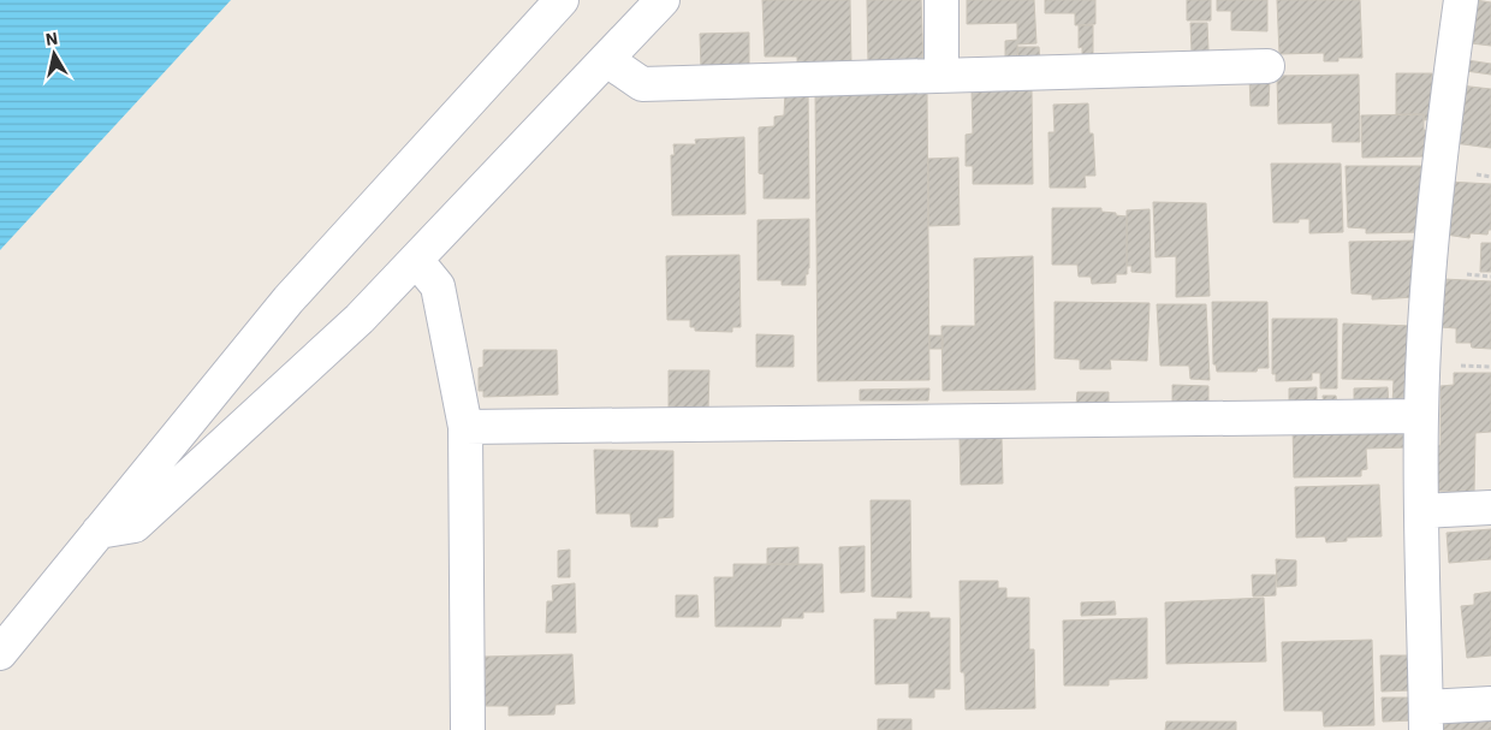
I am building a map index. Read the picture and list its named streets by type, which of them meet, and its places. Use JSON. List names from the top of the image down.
{
  "north": "top"
}
